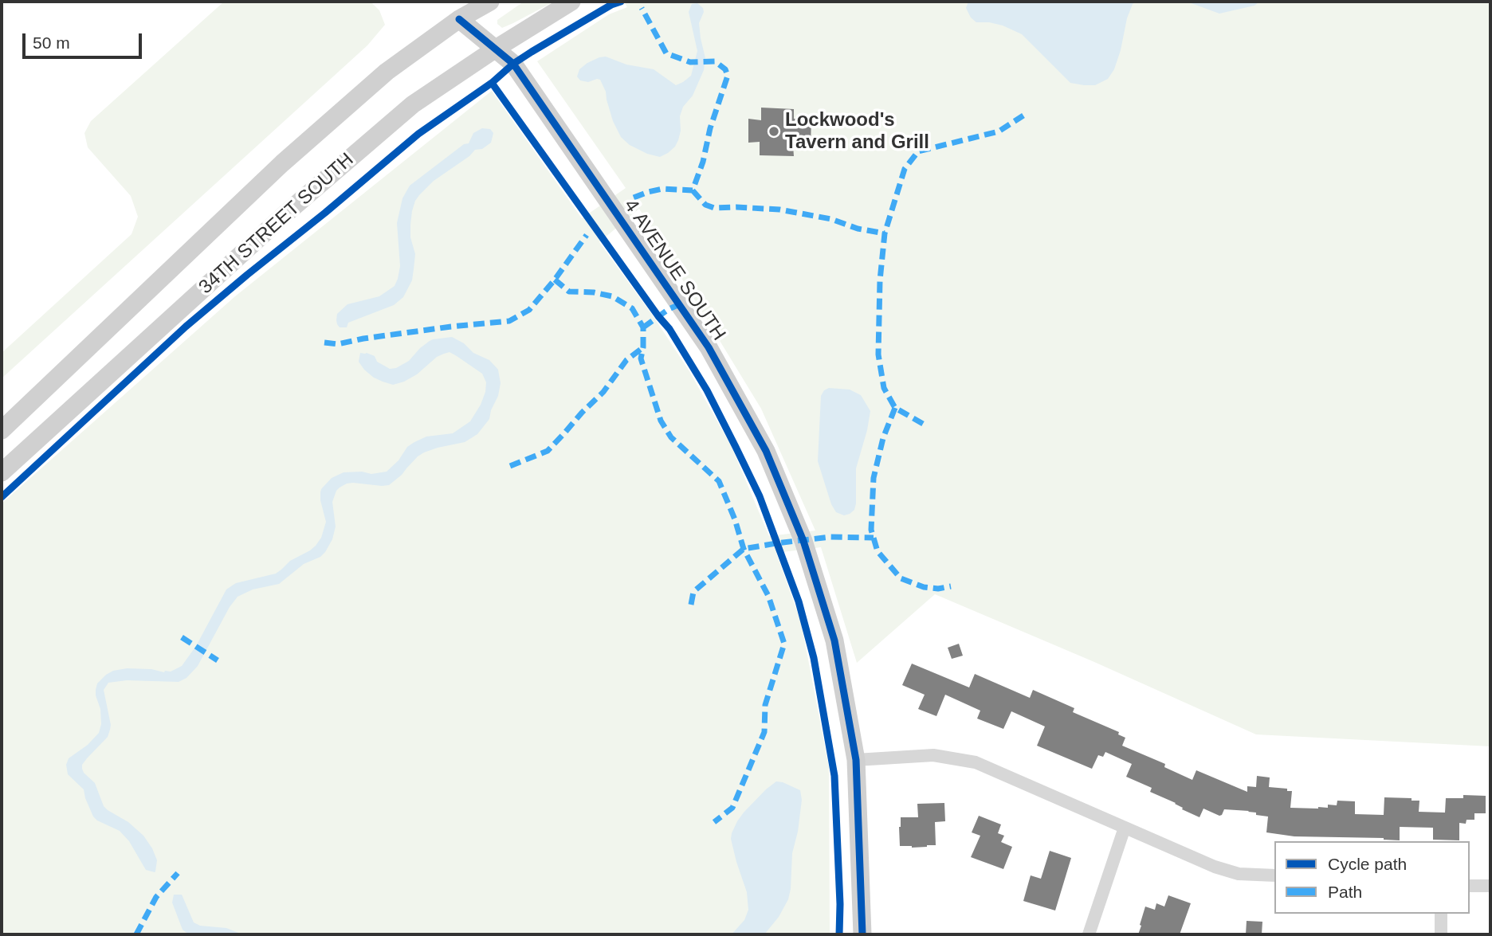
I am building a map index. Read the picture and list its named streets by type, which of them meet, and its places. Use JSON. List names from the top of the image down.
{
  "streets": {
    "main road": ["34TH STREET SOUTH", "4 AVENUE SOUTH"]
  },
  "crossings": [
    ["34TH STREET SOUTH", "4 AVENUE SOUTH"]
  ],
  "places": ["Lockwood's Tavern and Grill"],
  "legend": ["Cycle path", "Path"],
  "scale_bar": "50 m"
}
